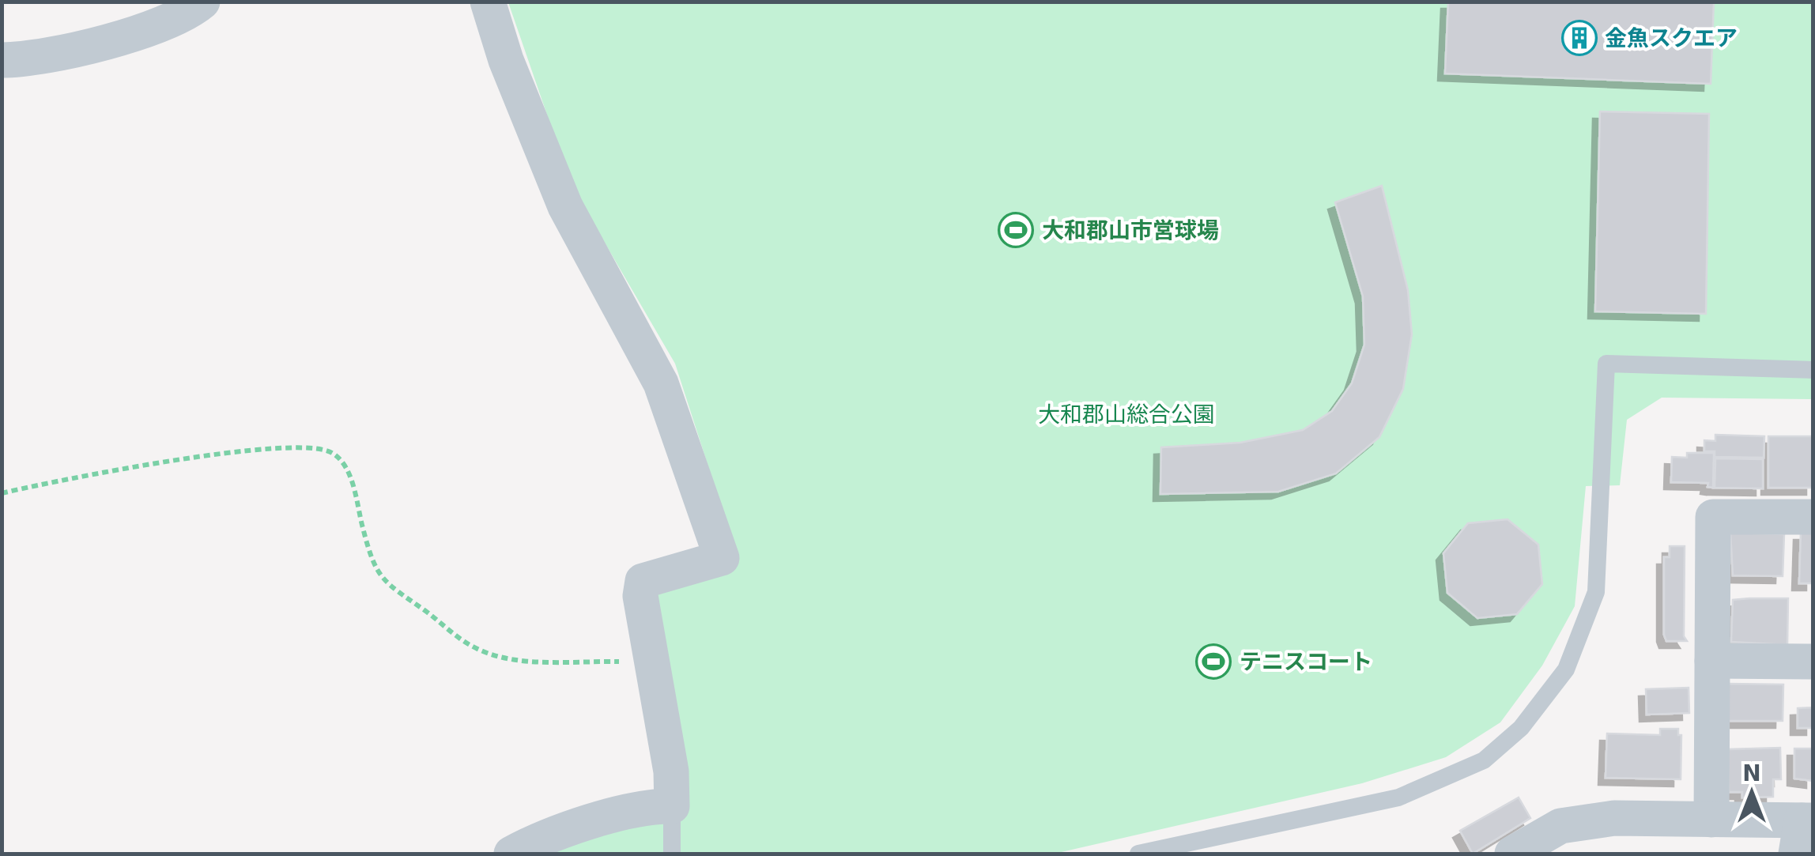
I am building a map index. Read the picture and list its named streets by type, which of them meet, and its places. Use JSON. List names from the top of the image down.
{
  "parks": ["大和郡山総合公園"],
  "places": {
    "building": ["金魚スクエア"],
    "sports": ["大和郡山市営球場", "テニスコート"]
  },
  "north": "top"
}
